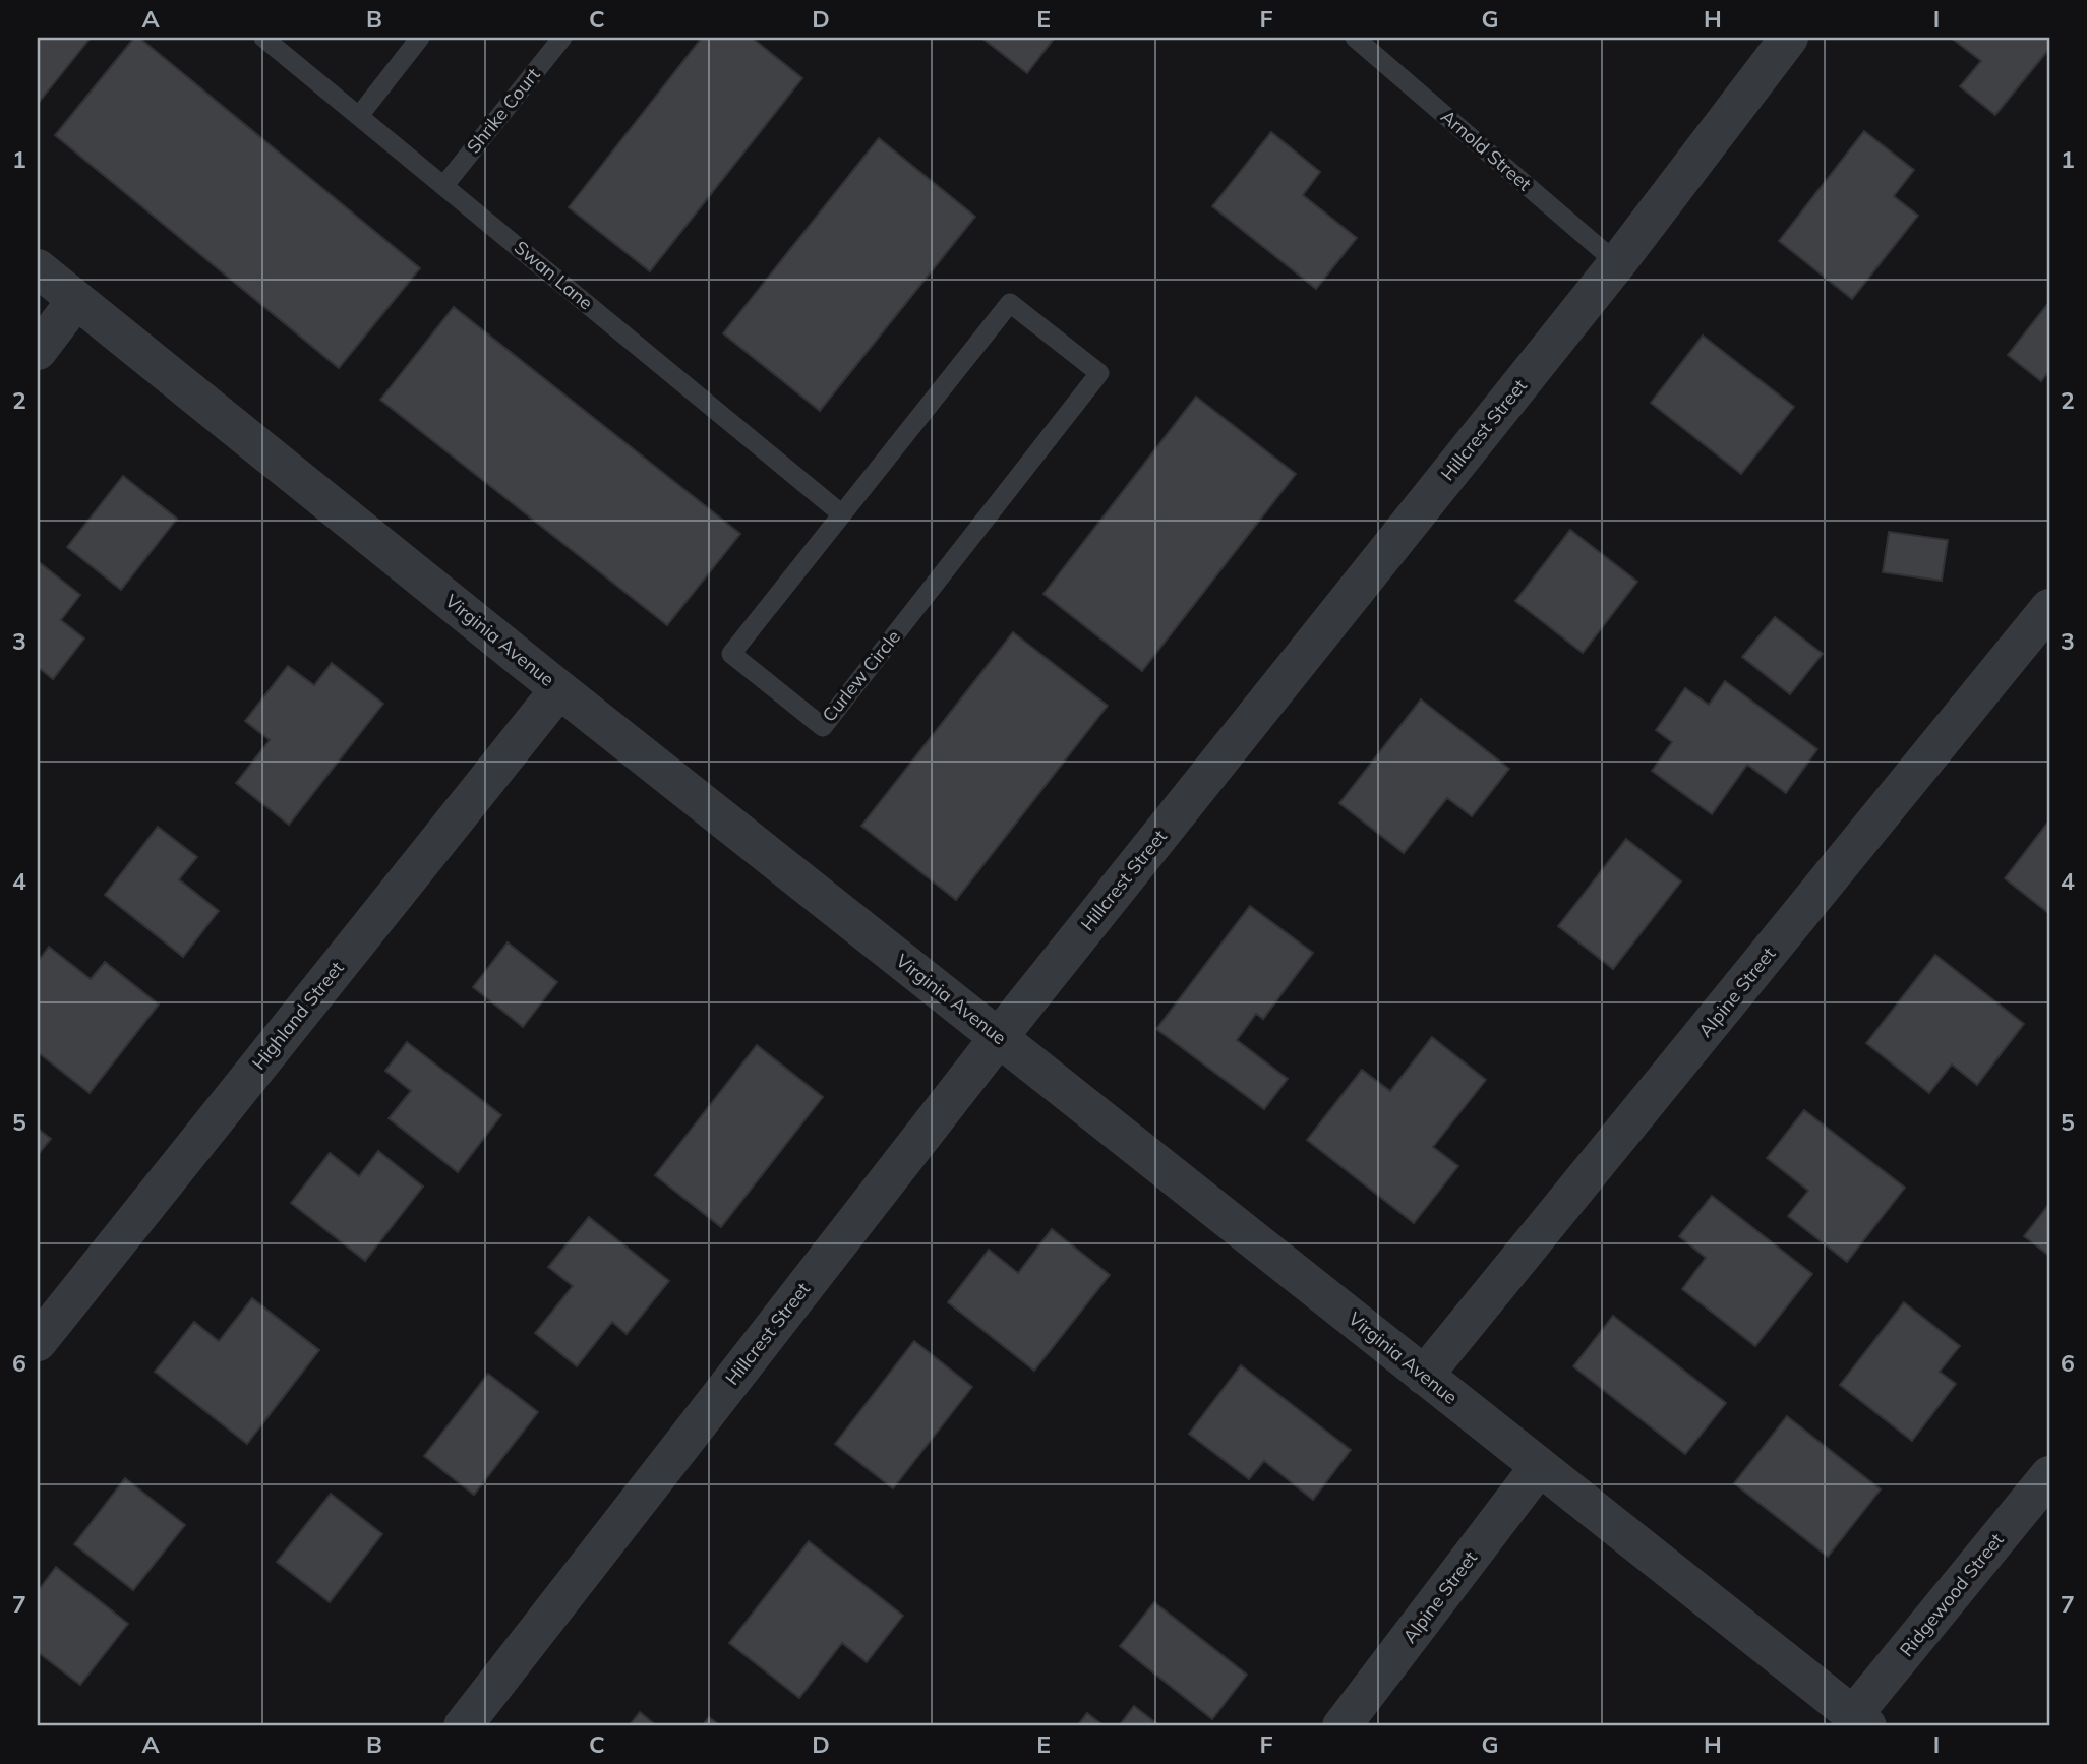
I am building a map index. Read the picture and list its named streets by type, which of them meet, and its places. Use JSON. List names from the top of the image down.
{
  "streets": {
    "street": [
      "Hillcrest Street",
      "Virginia Avenue",
      "Alpine Street",
      "Highland Street",
      "Ridgewood Street"
    ],
    "lane": [
      "Shrike Court",
      "Arnold Street",
      "Swan Lane",
      "Curlew Circle"
    ]
  },
  "crossings": [
    ["Shrike Court", "Swan Lane"],
    ["Arnold Street", "Hillcrest Street"],
    ["Swan Lane", "Curlew Circle"],
    ["Hillcrest Street", "Virginia Avenue"],
    ["Virginia Avenue", "Alpine Street"],
    ["Virginia Avenue", "Highland Street"],
    ["Virginia Avenue", "Ridgewood Street"]
  ],
  "grid": {
    "columns": [
      "A",
      "B",
      "C",
      "D",
      "E",
      "F",
      "G",
      "H",
      "I"
    ],
    "rows": [
      "1",
      "2",
      "3",
      "4",
      "5",
      "6",
      "7"
    ]
  }
}
